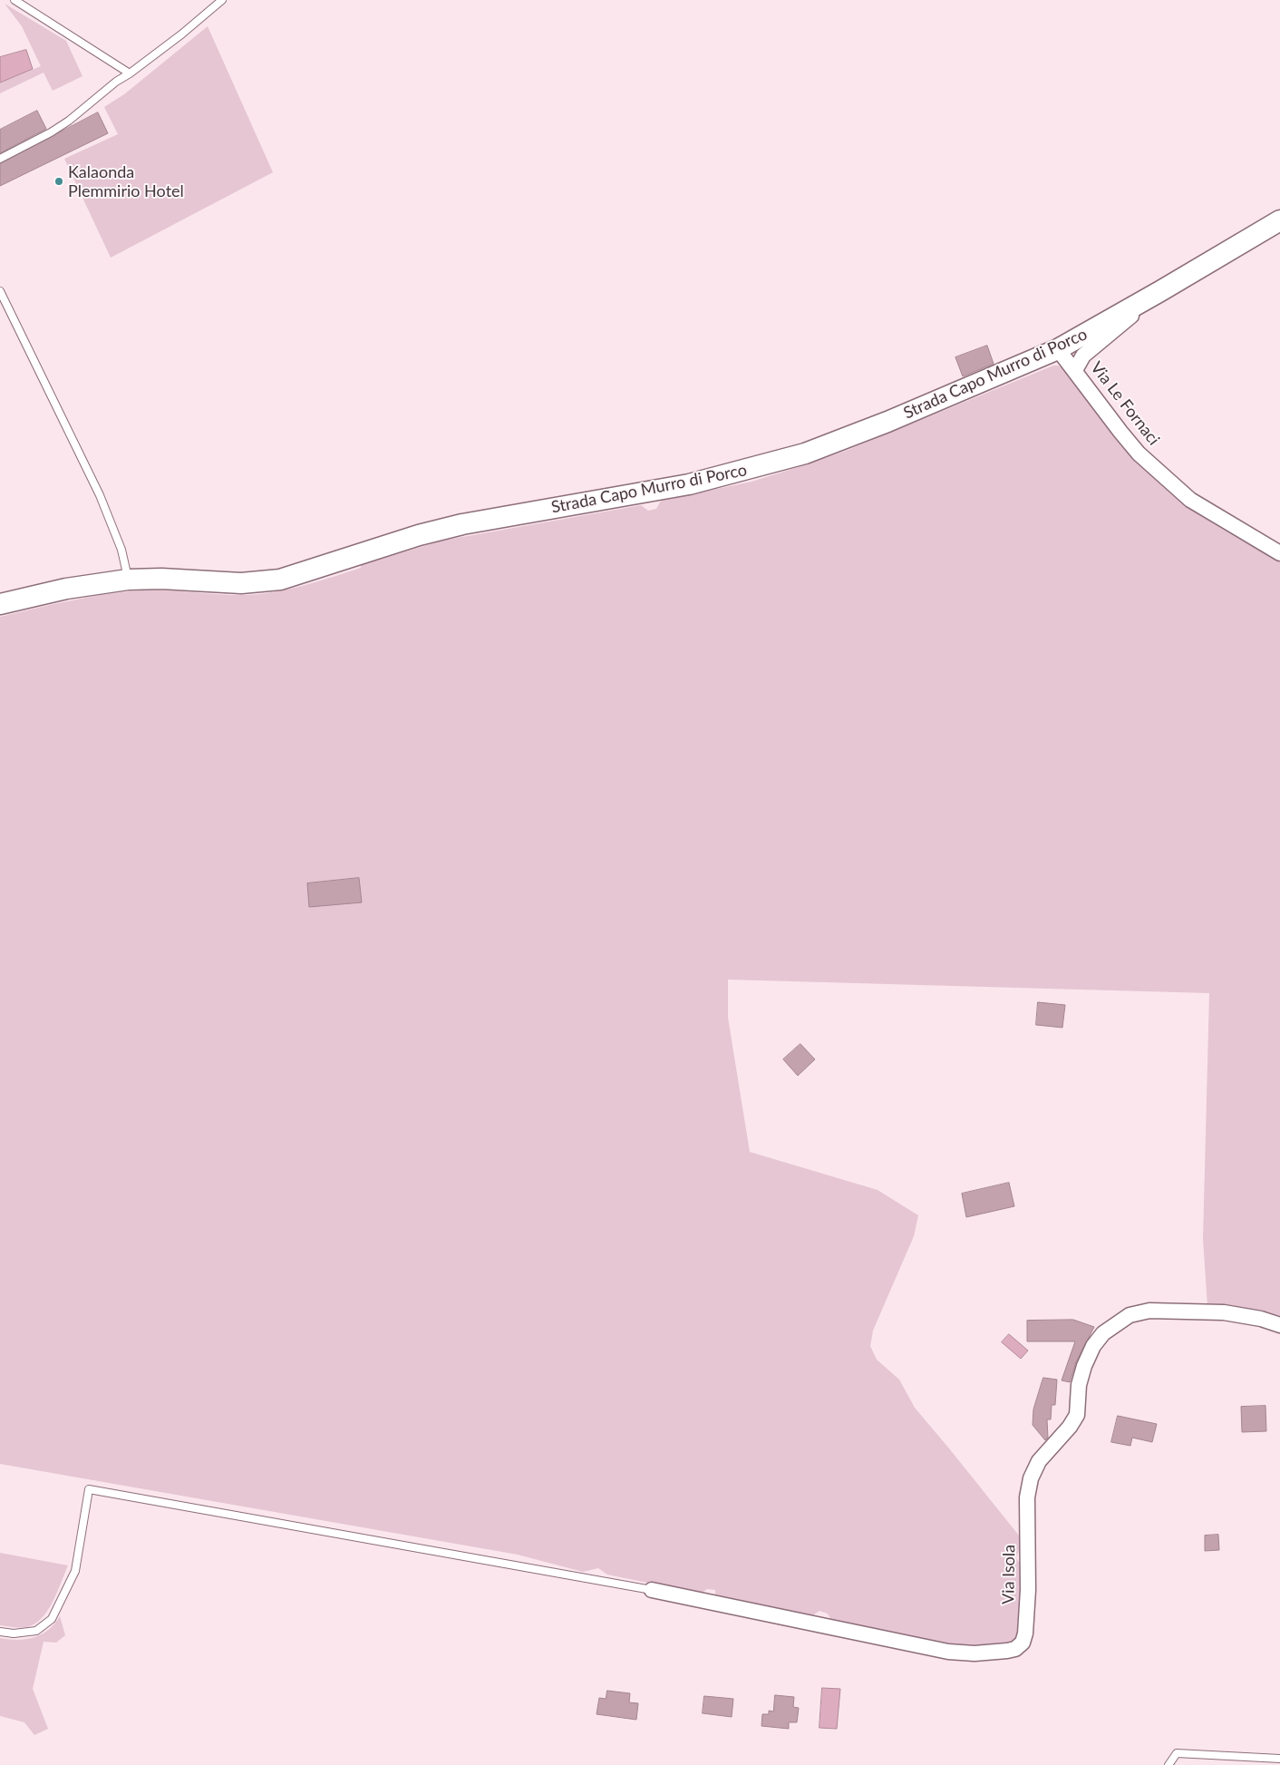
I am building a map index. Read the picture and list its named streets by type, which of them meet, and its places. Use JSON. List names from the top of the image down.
{
  "streets": {
    "street": ["Strada Capo Murro di Porco", "Via Le Fornaci", "Via Isola"]
  },
  "crossings": [
    ["Strada Capo Murro di Porco", "Via Le Fornaci"]
  ],
  "places": ["Kalaonda Plemmirio Hotel"]
}
